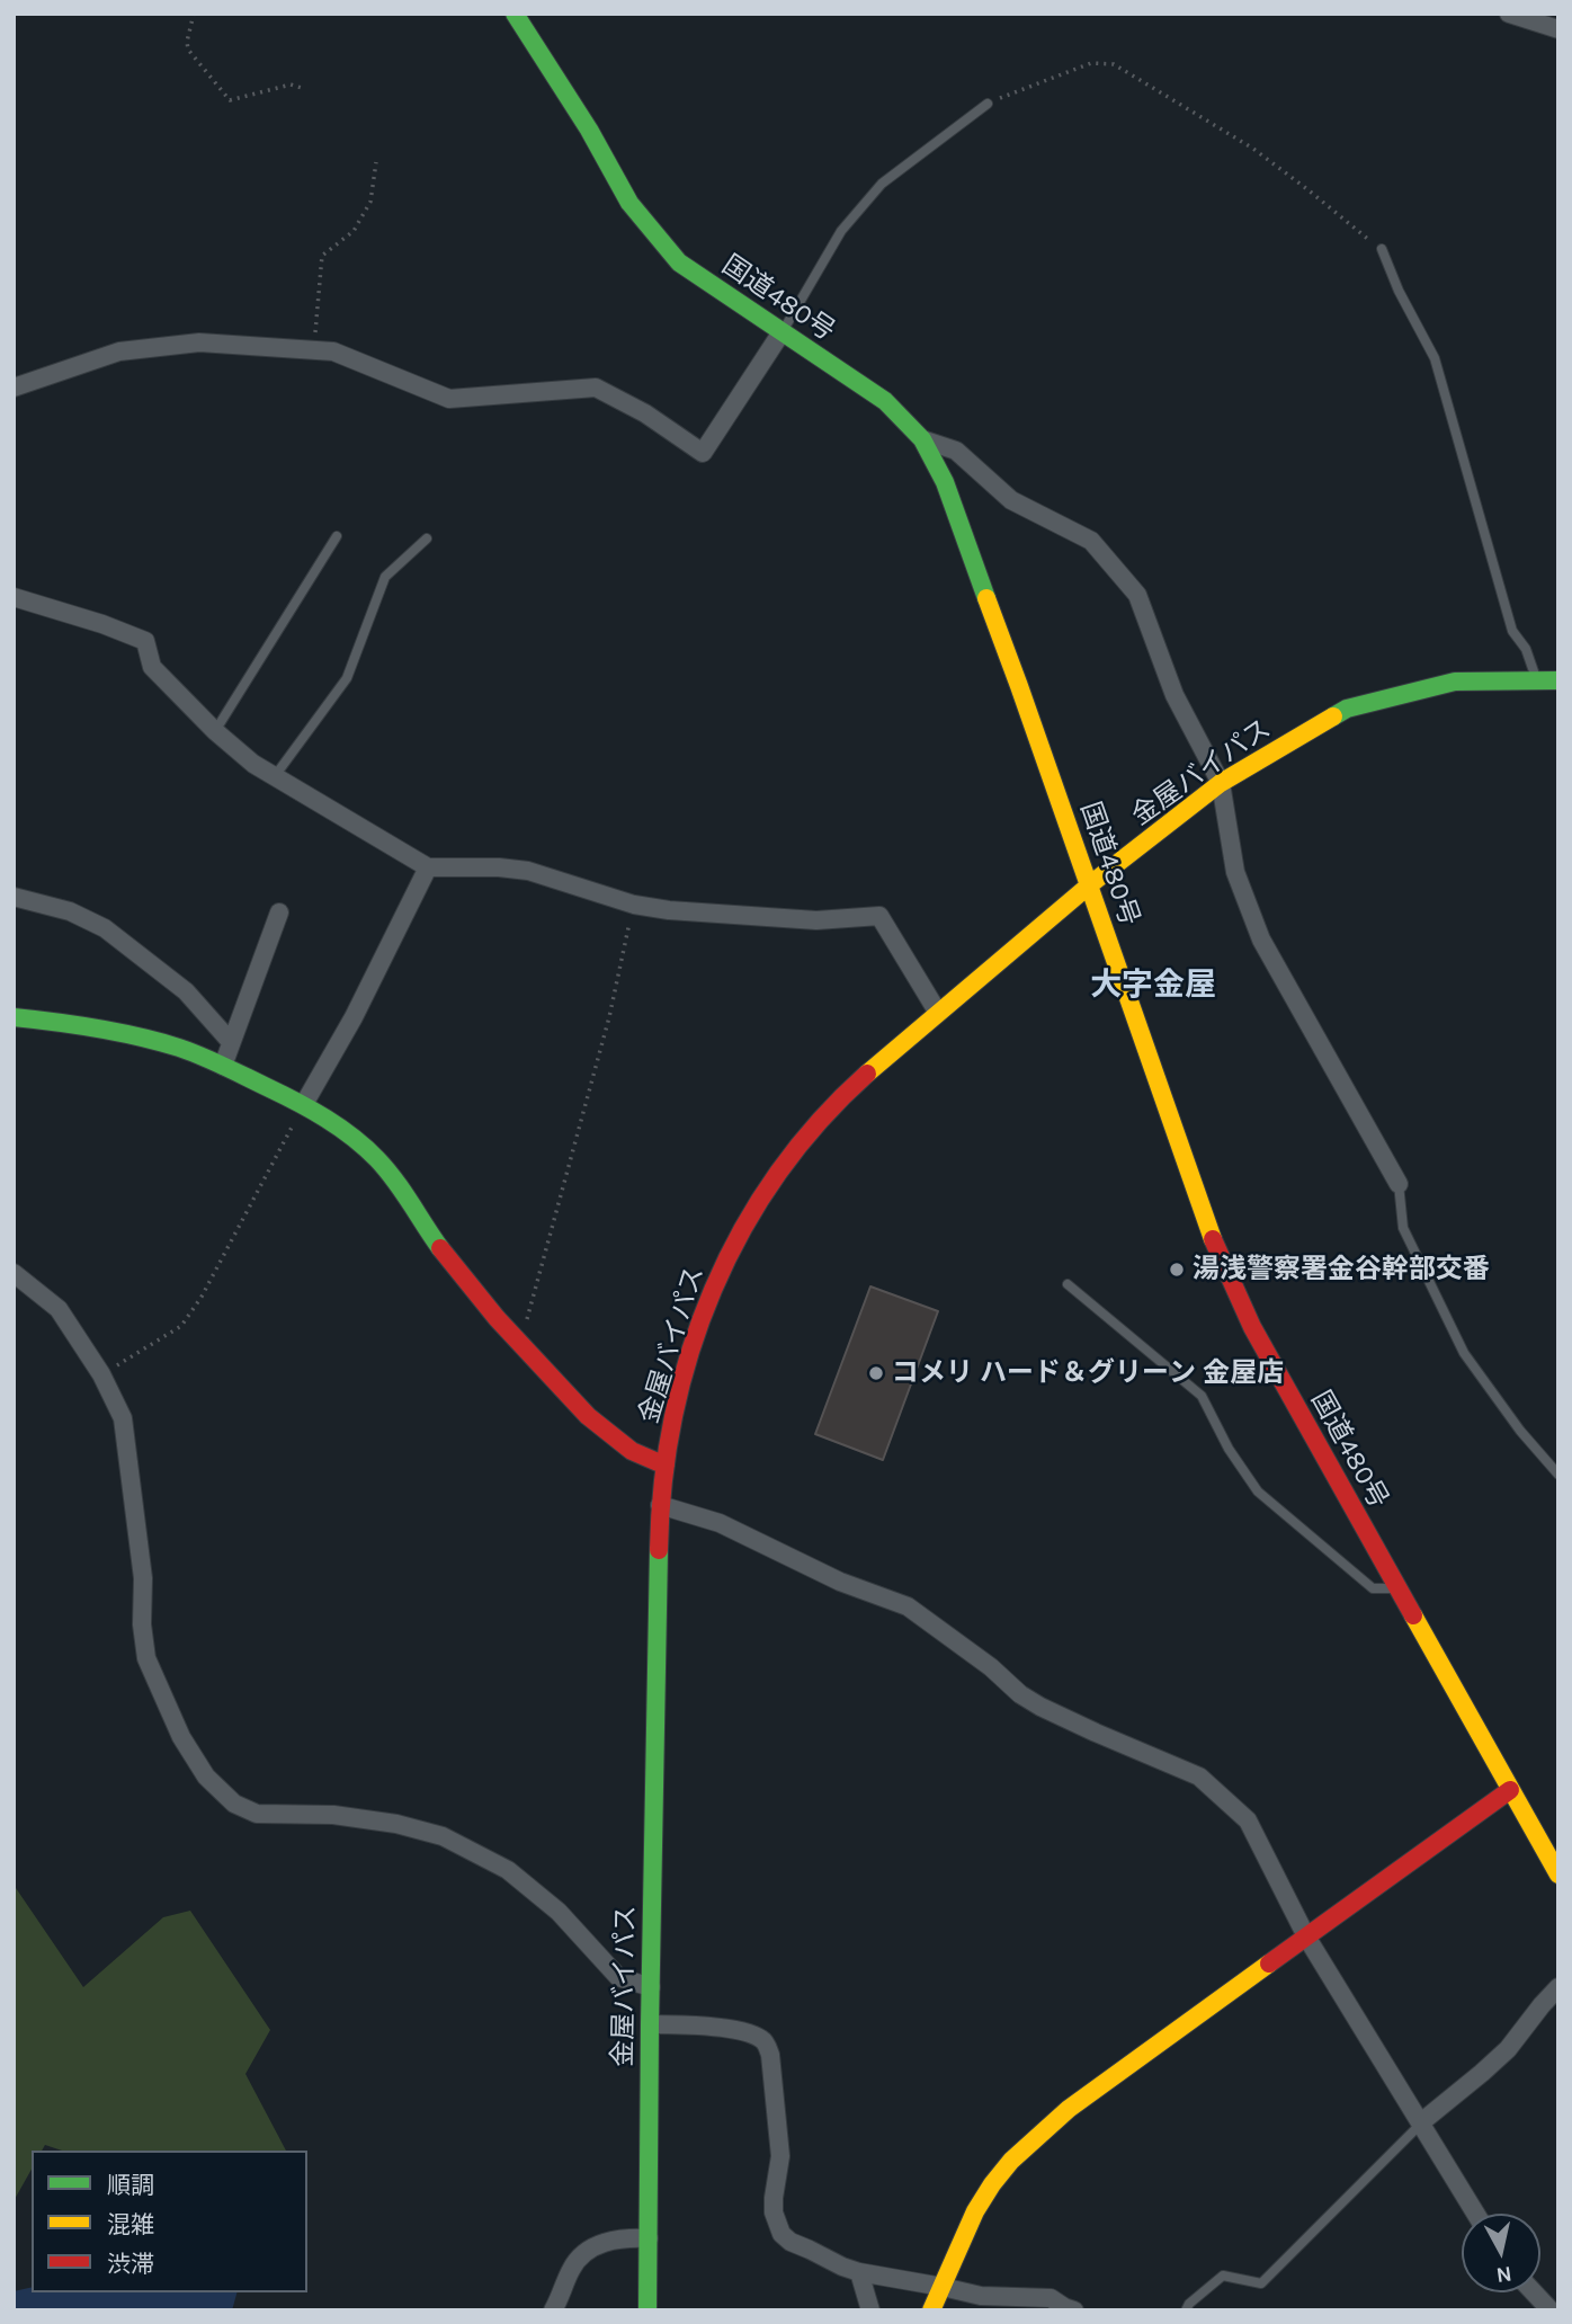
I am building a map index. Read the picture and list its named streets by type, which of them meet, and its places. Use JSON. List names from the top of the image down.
{
  "streets": {
    "main road": ["国道480号", "金屋バイパス"]
  },
  "crossings": [
    ["国道480号", "金屋バイパス"]
  ],
  "districts": ["大字金屋"],
  "places": ["湯浅警察署金谷幹部交番", "コメリ ハード＆グリーン 金屋店"],
  "legend": ["順調", "混雑", "渋滞"],
  "north": "bottom"
}
